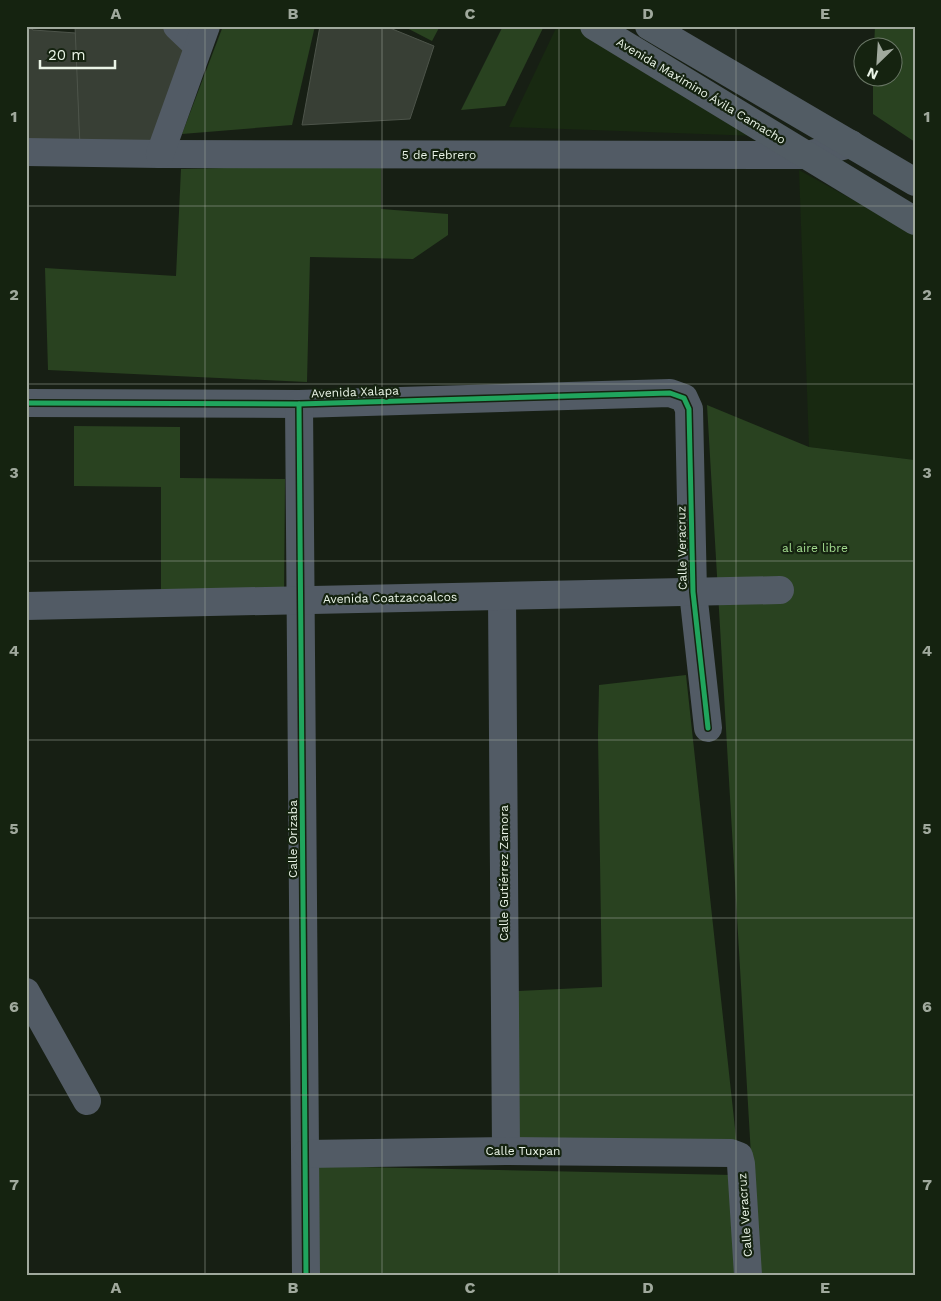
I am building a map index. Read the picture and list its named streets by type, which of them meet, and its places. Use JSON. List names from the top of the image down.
{
  "streets": {
    "main road": ["Avenida Maximino Ávila Camacho"],
    "street": [
      "5 de Febrero",
      "Avenida Xalapa",
      "Calle Veracruz",
      "Avenida Coatzacoalcos",
      "Calle Orizaba",
      "Calle Gutiérrez Zamora",
      "Calle Tuxpan"
    ]
  },
  "crossings": [
    ["Avenida Maximino Ávila Camacho", "5 de Febrero"],
    ["Avenida Xalapa", "Calle Veracruz"],
    ["Avenida Xalapa", "Calle Orizaba"],
    ["Calle Veracruz", "Avenida Coatzacoalcos"],
    ["Calle Veracruz", "Calle Tuxpan"],
    ["Avenida Coatzacoalcos", "Calle Orizaba"],
    ["Avenida Coatzacoalcos", "Calle Gutiérrez Zamora"],
    ["Calle Orizaba", "Calle Tuxpan"],
    ["Calle Gutiérrez Zamora", "Calle Tuxpan"]
  ],
  "parks": ["al aire libre"],
  "scale_bar": "20 m",
  "north": "bottom left",
  "grid": {
    "columns": [
      "A",
      "B",
      "C",
      "D",
      "E"
    ],
    "rows": [
      "1",
      "2",
      "3",
      "4",
      "5",
      "6",
      "7"
    ]
  }
}
